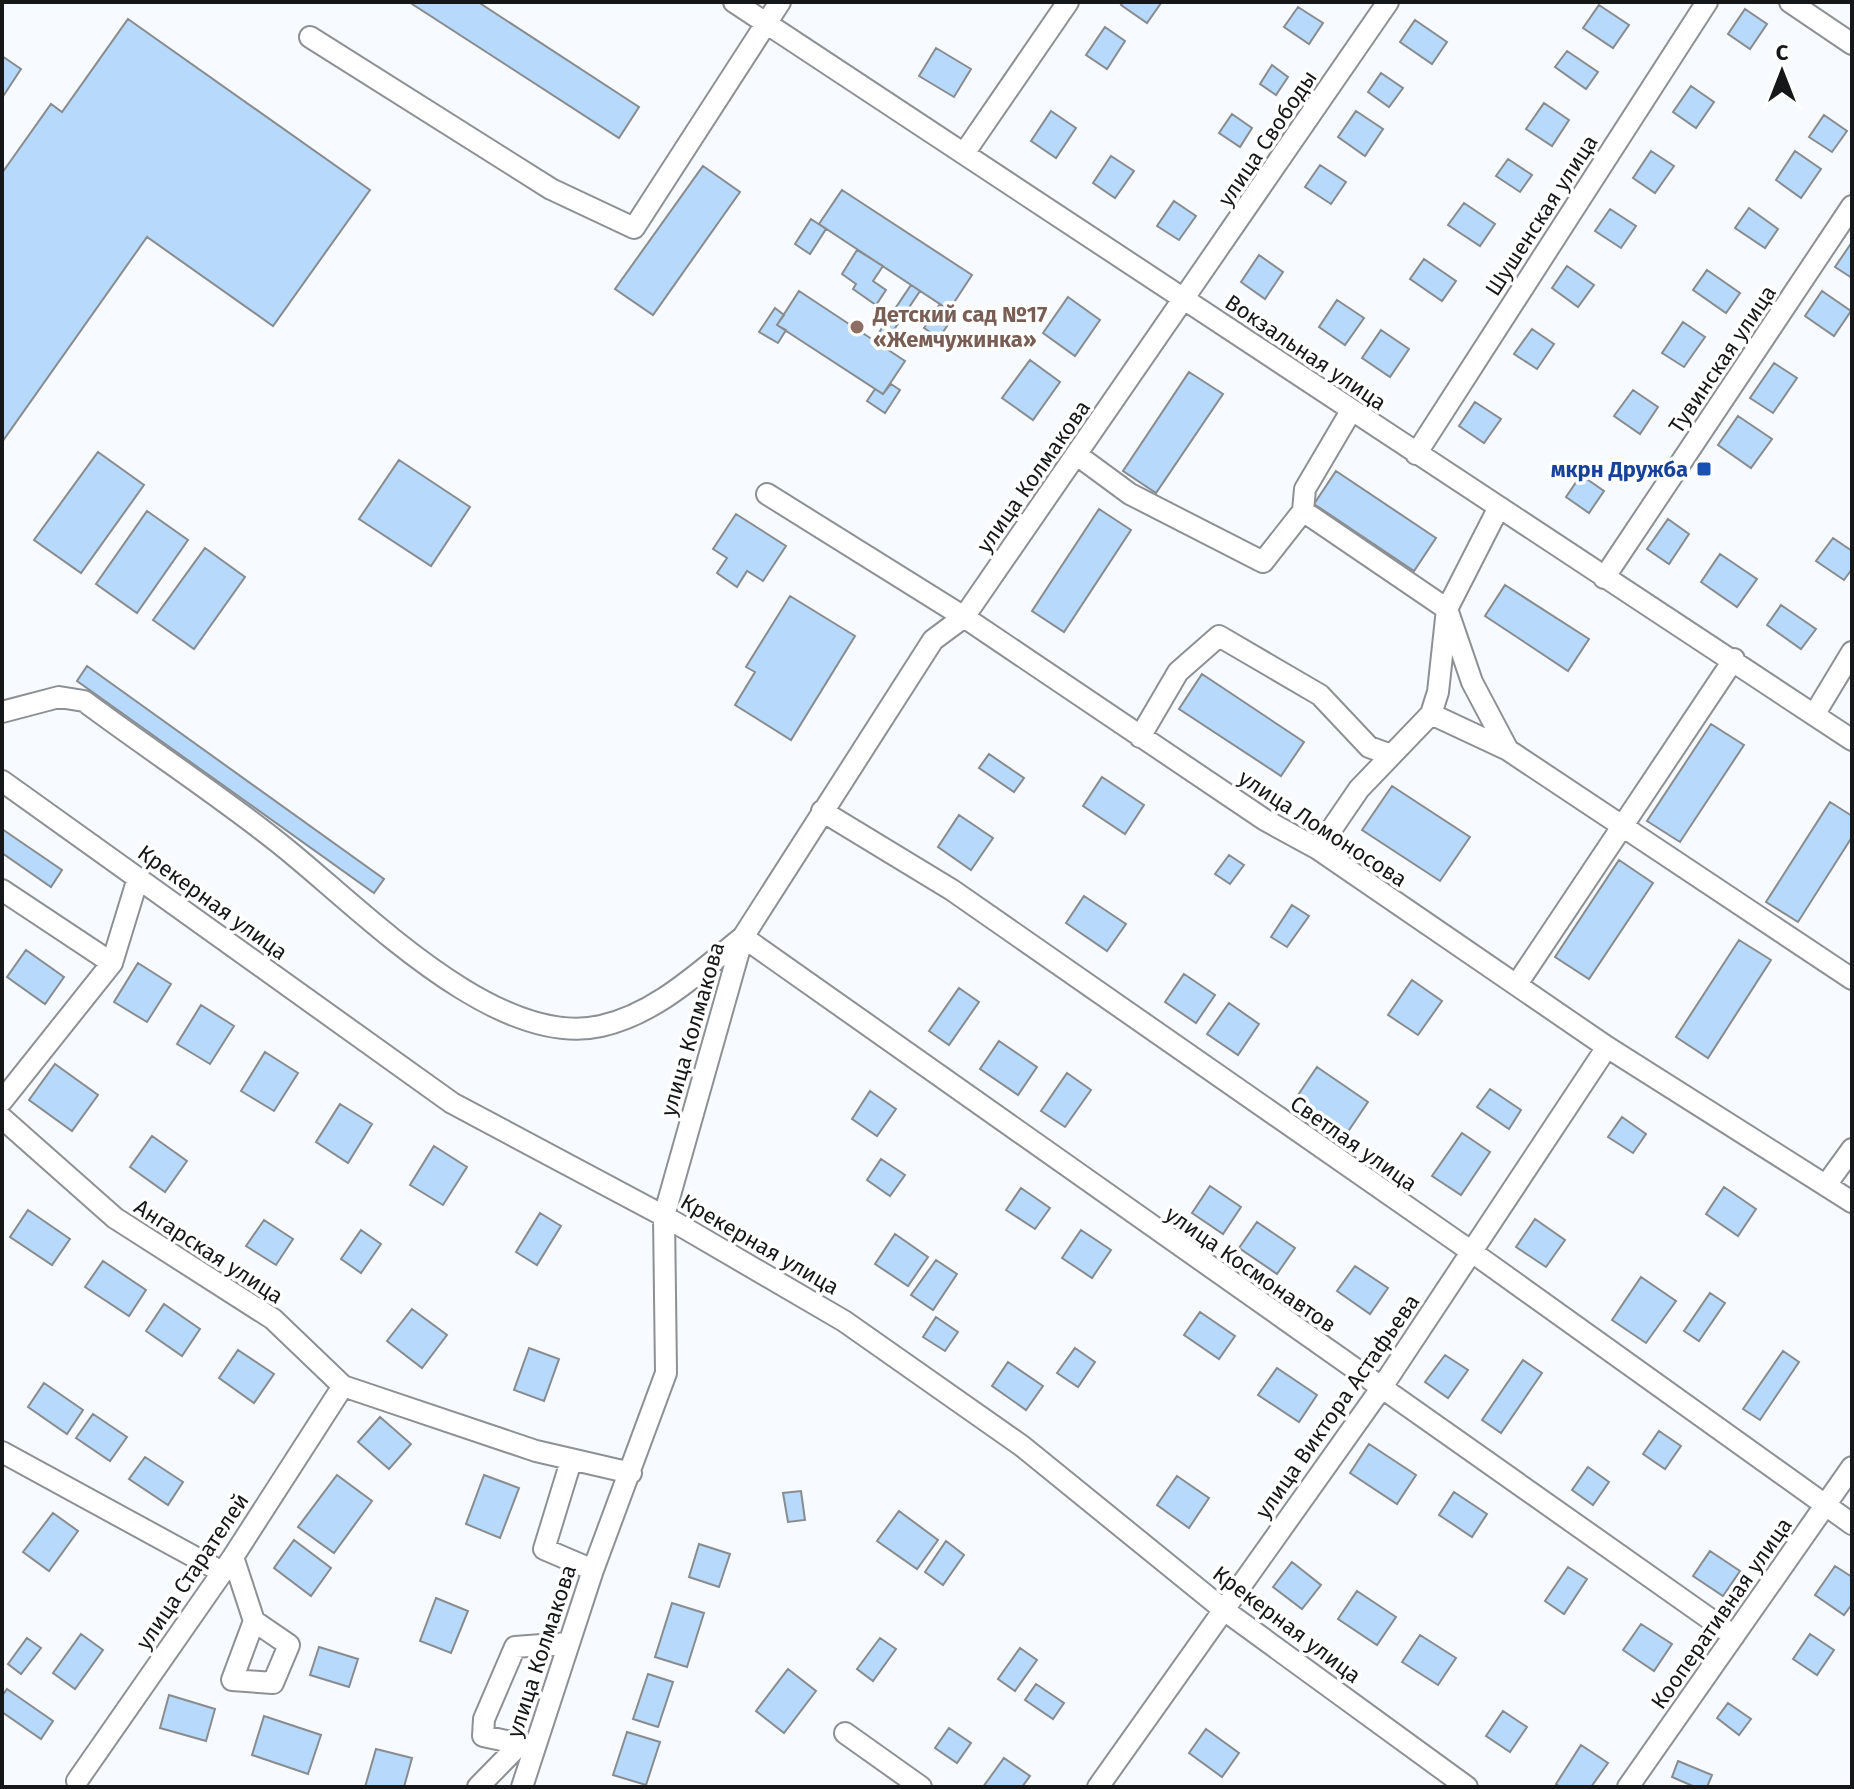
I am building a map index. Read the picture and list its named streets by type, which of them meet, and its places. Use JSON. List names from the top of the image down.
{
  "streets": {
    "street": [
      "улица Свободы",
      "Шушенская улица",
      "Вокзальная улица",
      "Тувинская улица",
      "улица Колмакова",
      "улица Ломоносова",
      "Крекерная улица",
      "Светлая улица",
      "Ангарская улица",
      "улица Космонавтов",
      "улица Виктора Астафьева",
      "улица Старателей",
      "Кооперативная улица"
    ]
  },
  "crossings": [
    ["улица Свободы", "Вокзальная улица"],
    ["улица Свободы", "улица Колмакова"],
    ["Шушенская улица", "Вокзальная улица"],
    ["Вокзальная улица", "Тувинская улица"],
    ["Вокзальная улица", "улица Колмакова"],
    ["улица Колмакова", "улица Ломоносова"],
    ["улица Колмакова", "Крекерная улица"],
    ["улица Колмакова", "Светлая улица"],
    ["улица Колмакова", "Ангарская улица"],
    ["улица Колмакова", "улица Космонавтов"],
    ["улица Ломоносова", "улица Виктора Астафьева"],
    ["Крекерная улица", "улица Виктора Астафьева"],
    ["Светлая улица", "улица Виктора Астафьева"],
    ["Светлая улица", "Кооперативная улица"],
    ["Ангарская улица", "улица Старателей"],
    ["улица Космонавтов", "улица Виктора Астафьева"],
    ["улица Космонавтов", "Кооперативная улица"]
  ],
  "places": {
    "other": ["Детский сад №17 «Жемчужинка»"],
    "transit": ["мкрн Дружба"]
  },
  "north": "top"
}
